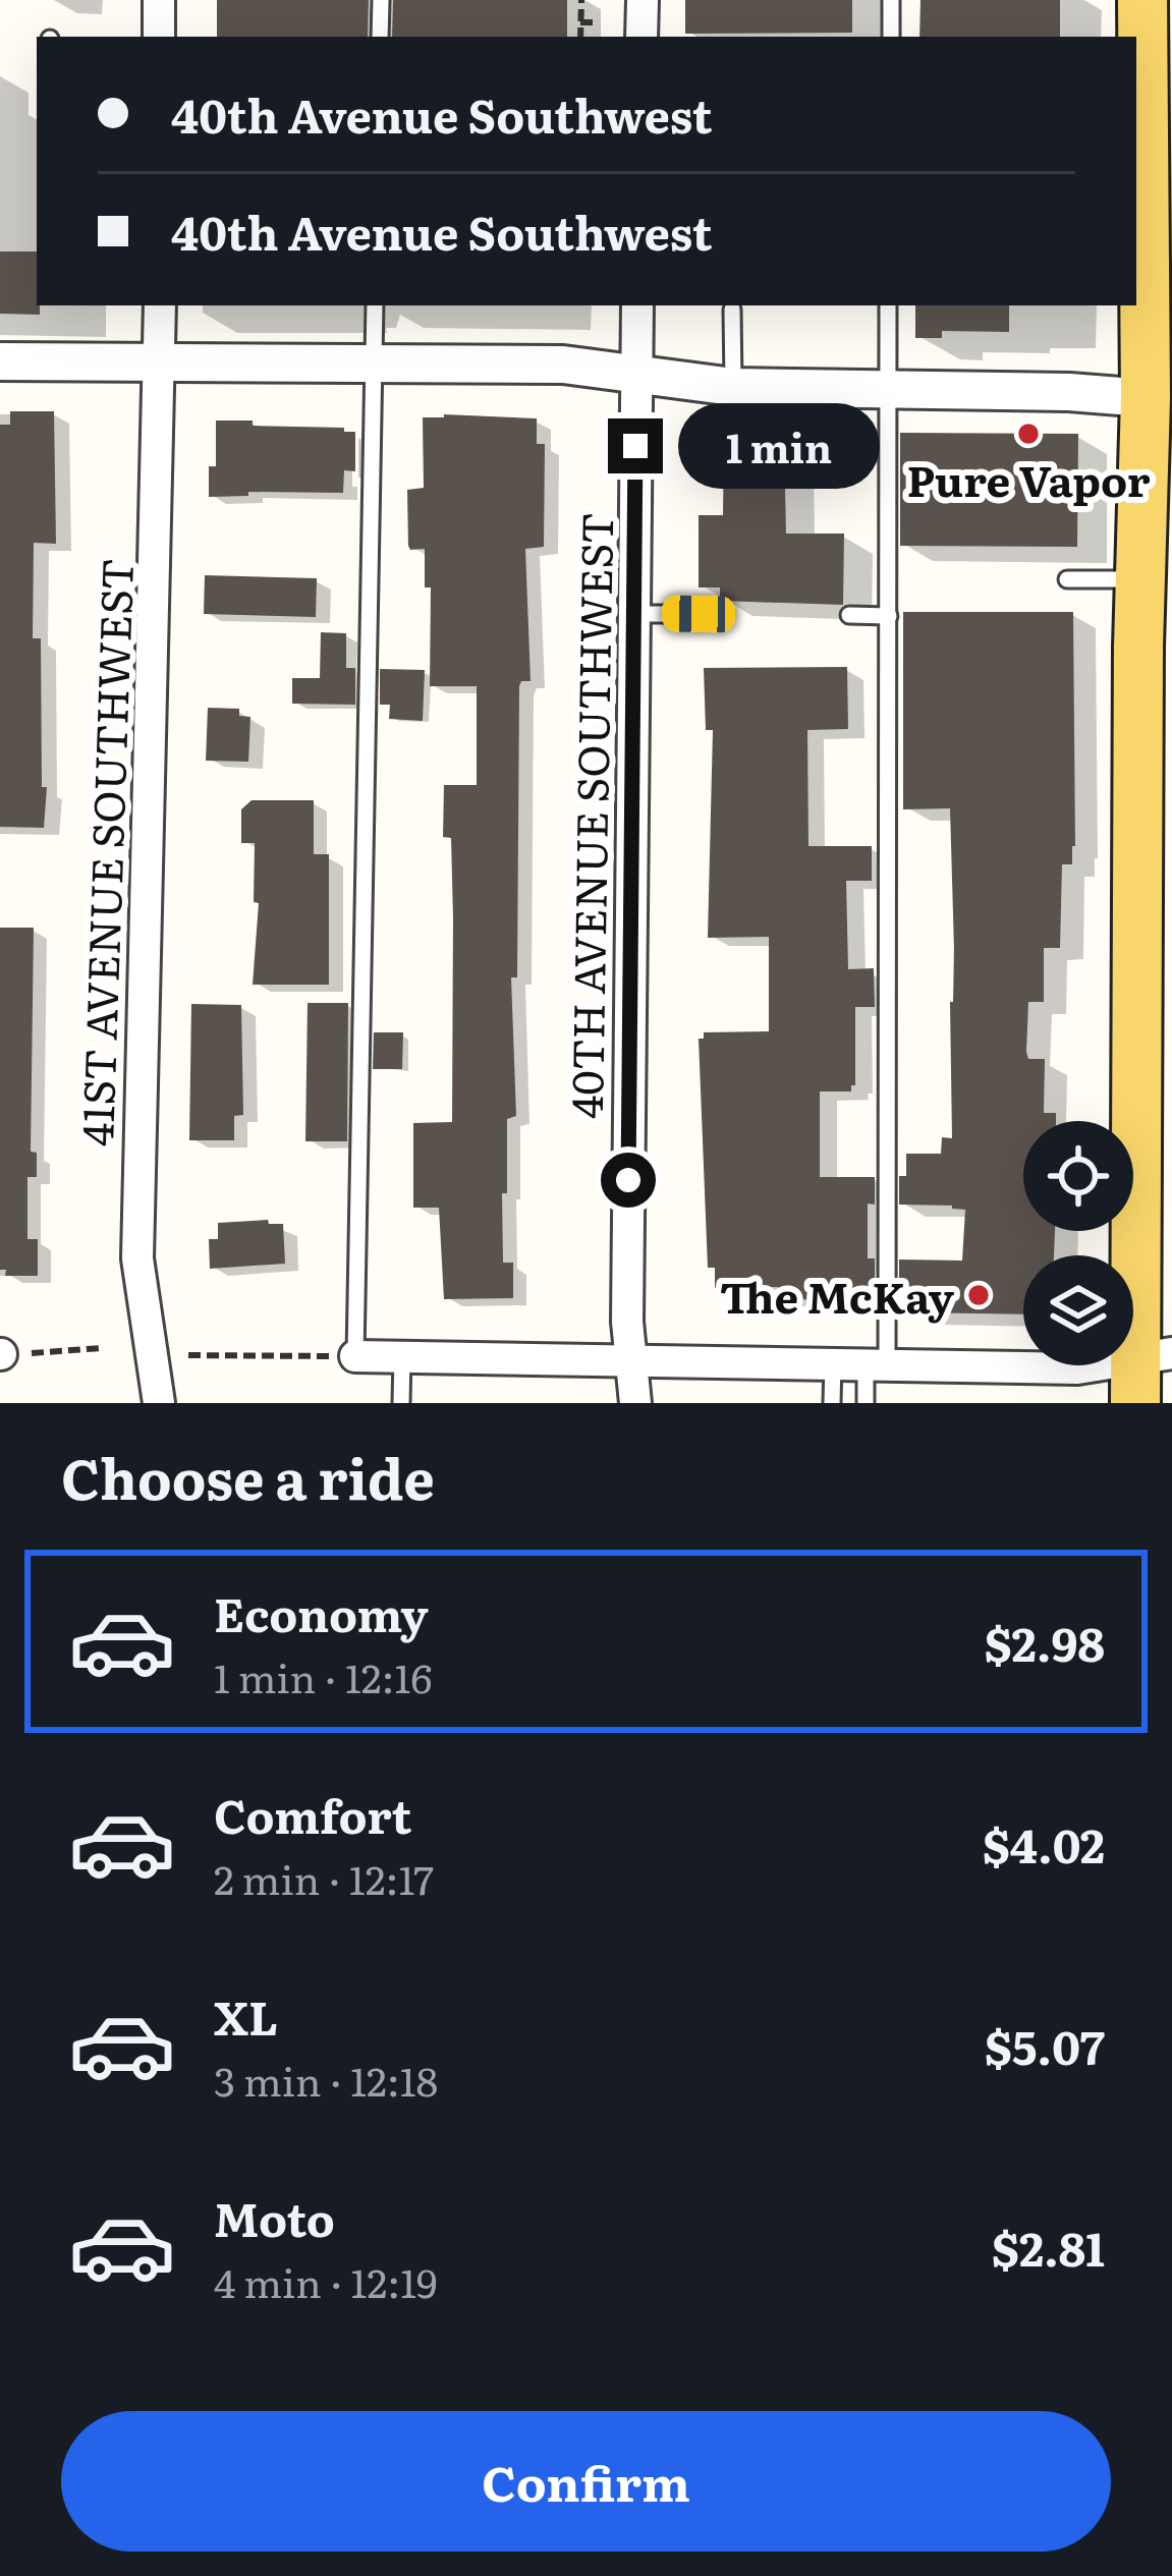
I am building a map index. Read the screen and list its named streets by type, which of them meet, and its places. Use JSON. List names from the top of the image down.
{
  "streets": {
    "street": ["40TH AVENUE SOUTHWEST", "41ST AVENUE SOUTHWEST"]
  },
  "places": ["Pure Vapor", "The McKay"],
  "page": {
    "banner": ["40th Avenue Southwest", "40th Avenue Southwest"],
    "bubble": "1 min",
    "heading": "Choose a ride",
    "list": [
      {
        "name": "Economy",
        "note": "1 min · 12:16",
        "value": "$2.98"
      },
      {
        "name": "Comfort",
        "note": "2 min · 12:17",
        "value": "$4.02"
      },
      {
        "name": "XL",
        "note": "3 min · 12:18",
        "value": "$5.07"
      },
      {
        "name": "Moto",
        "note": "4 min · 12:19",
        "value": "$2.81"
      }
    ],
    "buttons": "Confirm"
  }
}
